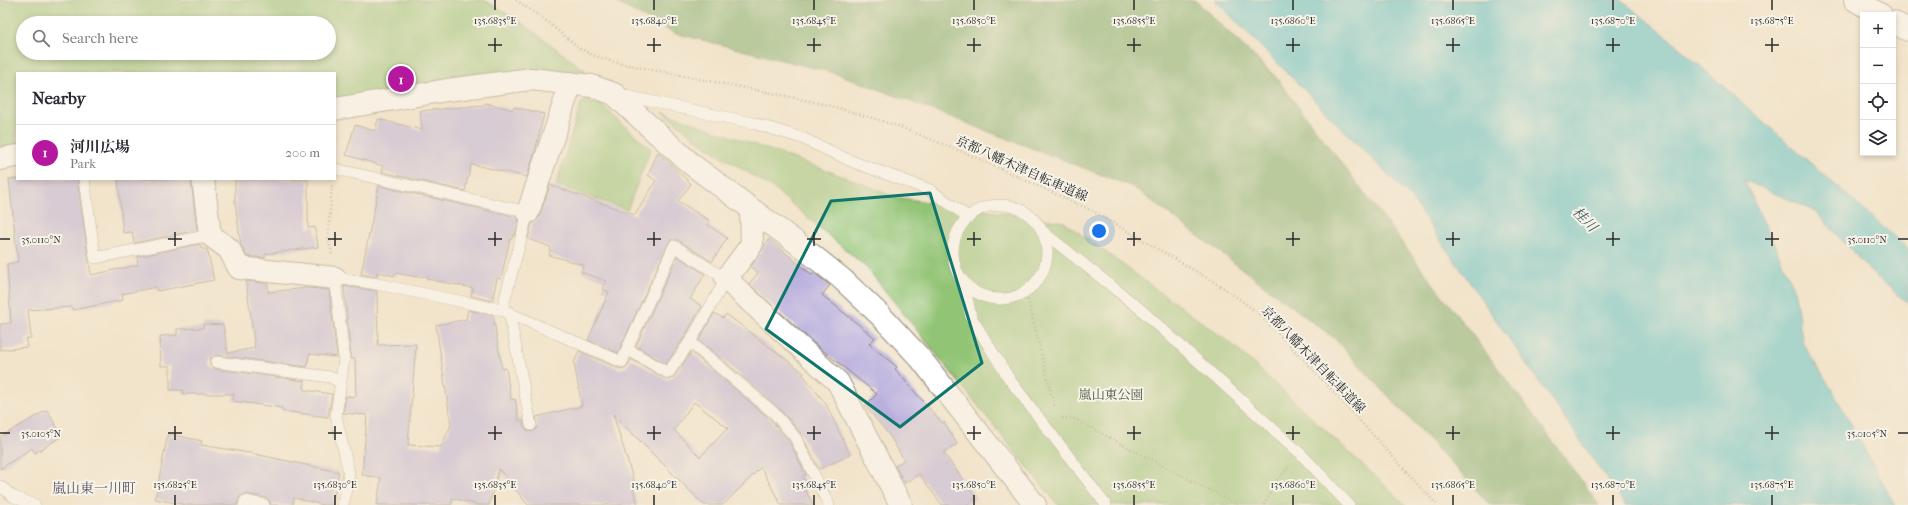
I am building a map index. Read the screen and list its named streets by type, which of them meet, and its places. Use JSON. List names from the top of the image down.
{
  "streets": {
    "path": ["京都八幡木津自転車道線"]
  },
  "districts": ["嵐山東一川町"],
  "water": ["桂川"],
  "parks": ["嵐山東公園"],
  "page": {
    "map_buttons": ["+", "−"],
    "search": "Search here",
    "pins": "1",
    "heading": "Nearby",
    "list": [
      {
        "mark": "1",
        "name": "河川広場",
        "note": "Park",
        "value": "200 m"
      }
    ]
  },
  "coordinates": [
    "135.6835°E",
    "135.6840°E",
    "135.6845°E",
    "135.6850°E",
    "135.6855°E",
    "135.6860°E",
    "135.6865°E",
    "135.6870°E",
    "135.6875°E",
    "35.0110°N",
    "35.0105°N",
    "135.6825°E",
    "135.6830°E"
  ]
}
